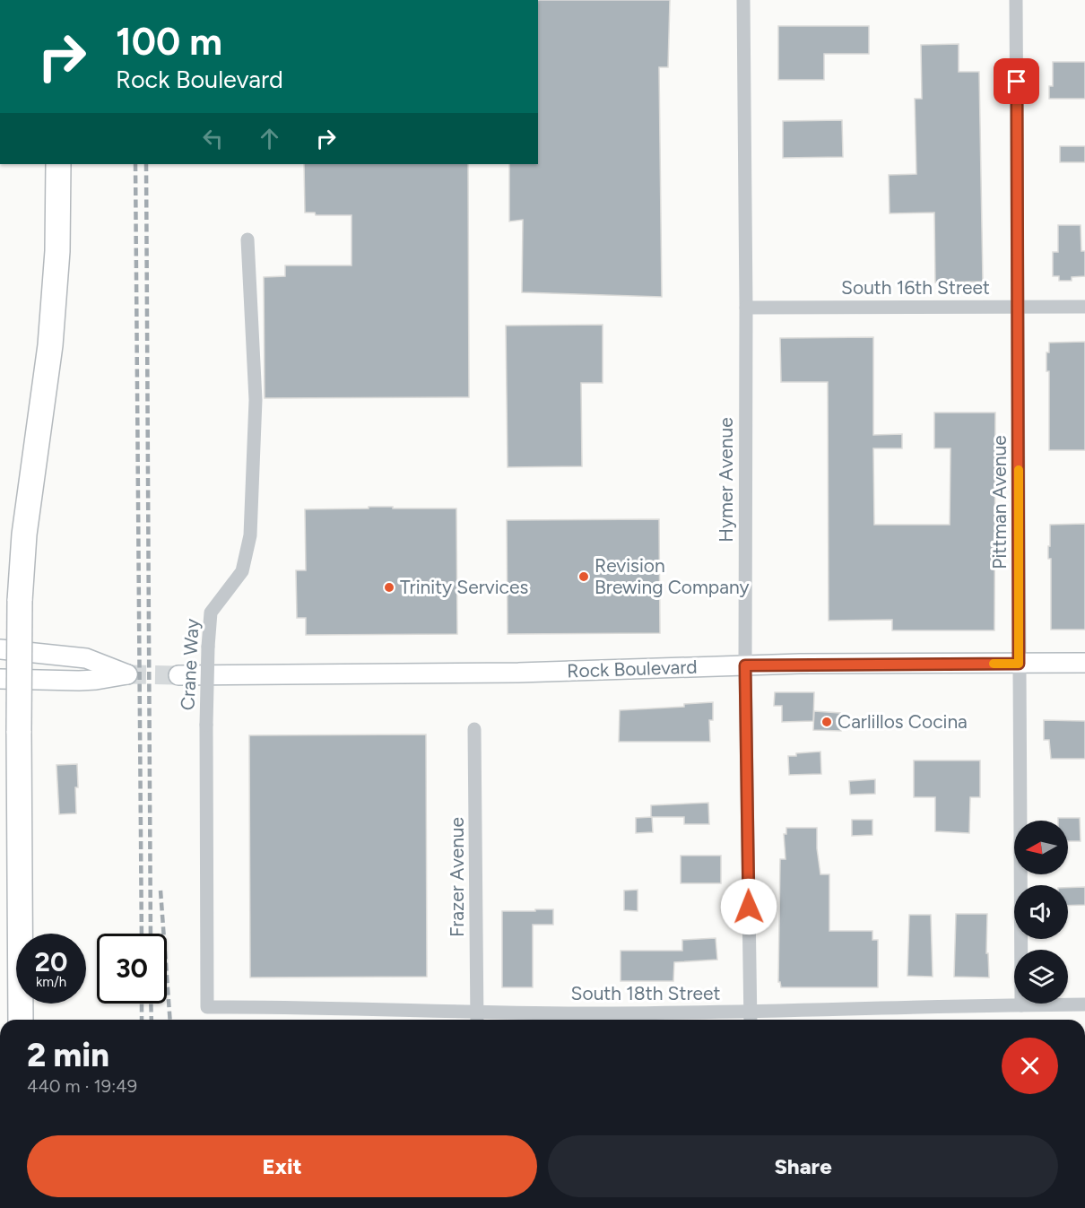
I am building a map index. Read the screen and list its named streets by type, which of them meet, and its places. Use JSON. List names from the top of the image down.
{
  "streets": {
    "main road": ["Rock Boulevard"],
    "street": [
      "South 16th Street",
      "Hymer Avenue",
      "Pittman Avenue",
      "Crane Way",
      "Frazer Avenue",
      "South 18th Street"
    ]
  },
  "crossings": [
    ["South 16th Street", "Hymer Avenue"],
    ["South 16th Street", "Pittman Avenue"],
    ["Hymer Avenue", "Rock Boulevard"],
    ["Hymer Avenue", "South 18th Street"],
    ["Pittman Avenue", "Rock Boulevard"],
    ["Pittman Avenue", "South 18th Street"],
    ["Crane Way", "South 18th Street"],
    ["Frazer Avenue", "South 18th Street"]
  ],
  "places": ["Revision Brewing Company", "Trinity Services", "Carlillos Cocina"],
  "north": "left",
  "page": {
    "turn": ["100 m", "Rock Boulevard"],
    "speed": "20 km/h",
    "limit": "30",
    "heading": ["2 min", "440 m · 19:49"],
    "buttons": ["Exit", "Share"]
  }
}
